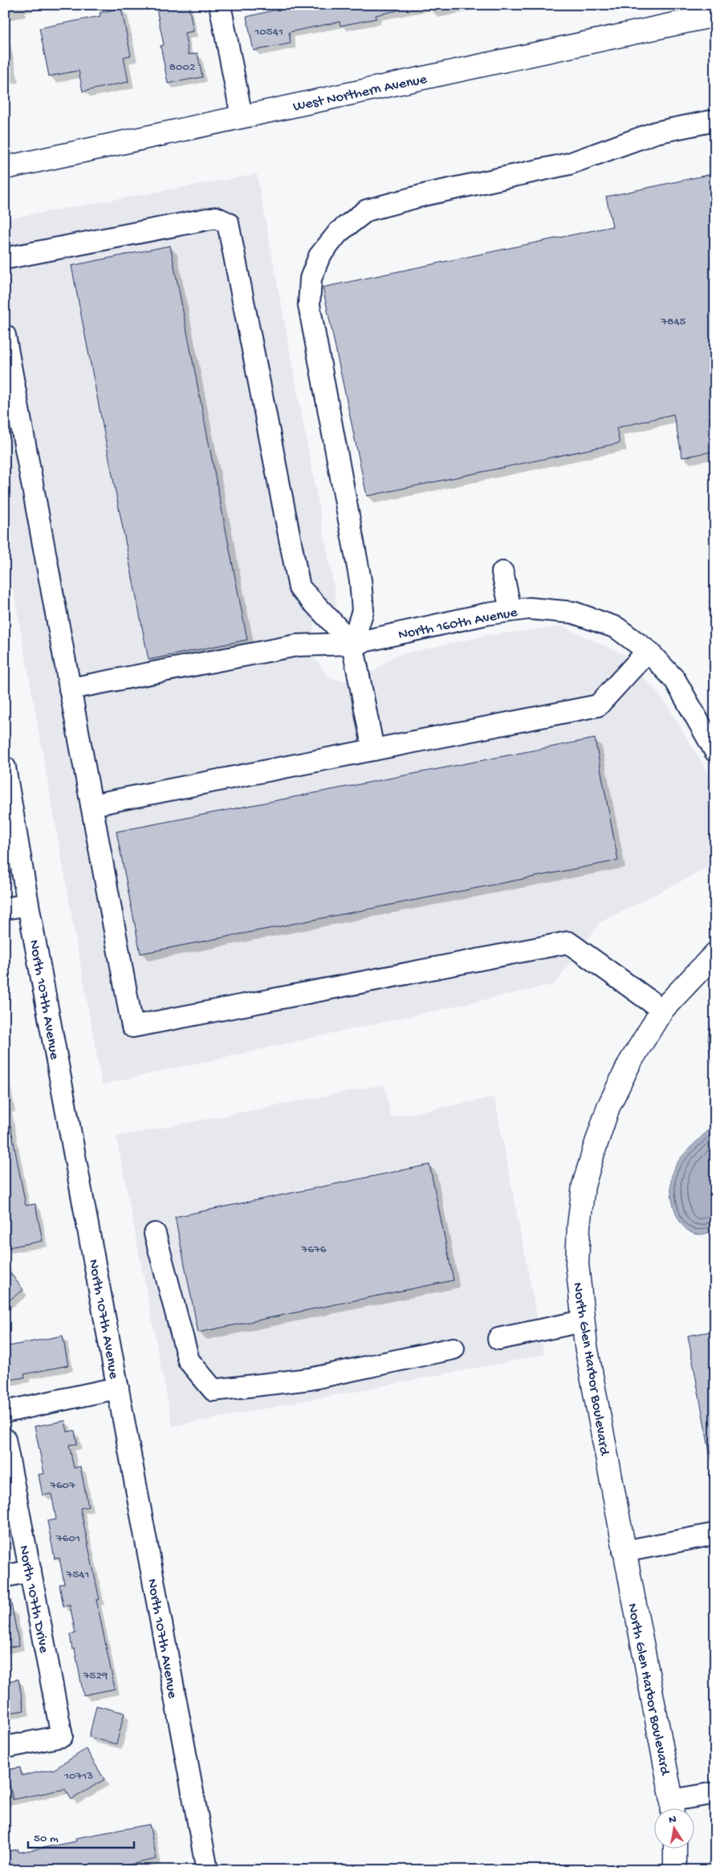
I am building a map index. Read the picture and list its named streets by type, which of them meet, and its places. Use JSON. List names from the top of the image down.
{
  "streets": {
    "main road": ["West Northern Avenue", "North Glen Harbor Boulevard"],
    "street": ["North 160th Avenue", "North 107th Avenue", "North 107th Drive"]
  },
  "house_numbers": [
    "10541",
    "8002",
    "7845",
    "7676",
    "7607",
    "7601",
    "7541",
    "7529",
    "10713"
  ],
  "scale_bar": "50 m",
  "north": "top"
}
